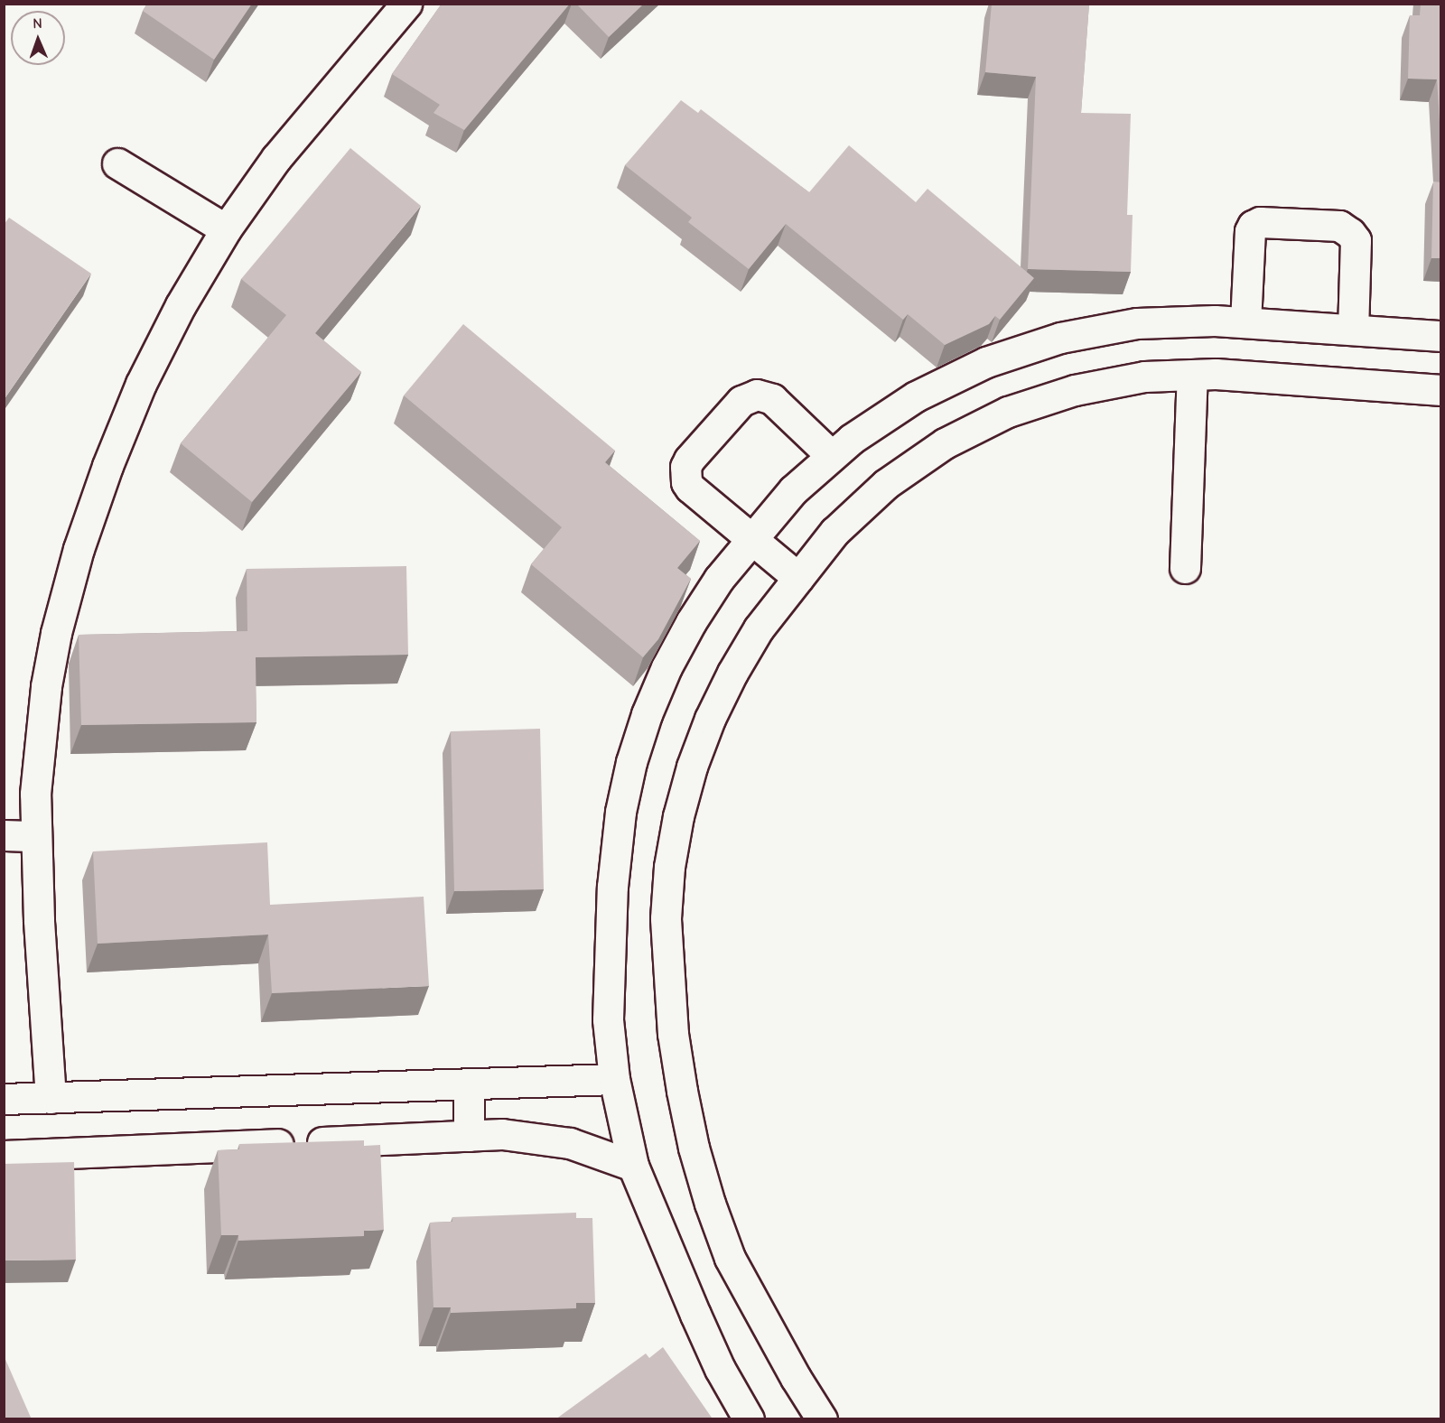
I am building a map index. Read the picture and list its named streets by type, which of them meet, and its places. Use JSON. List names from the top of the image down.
{
  "north": "top"
}
